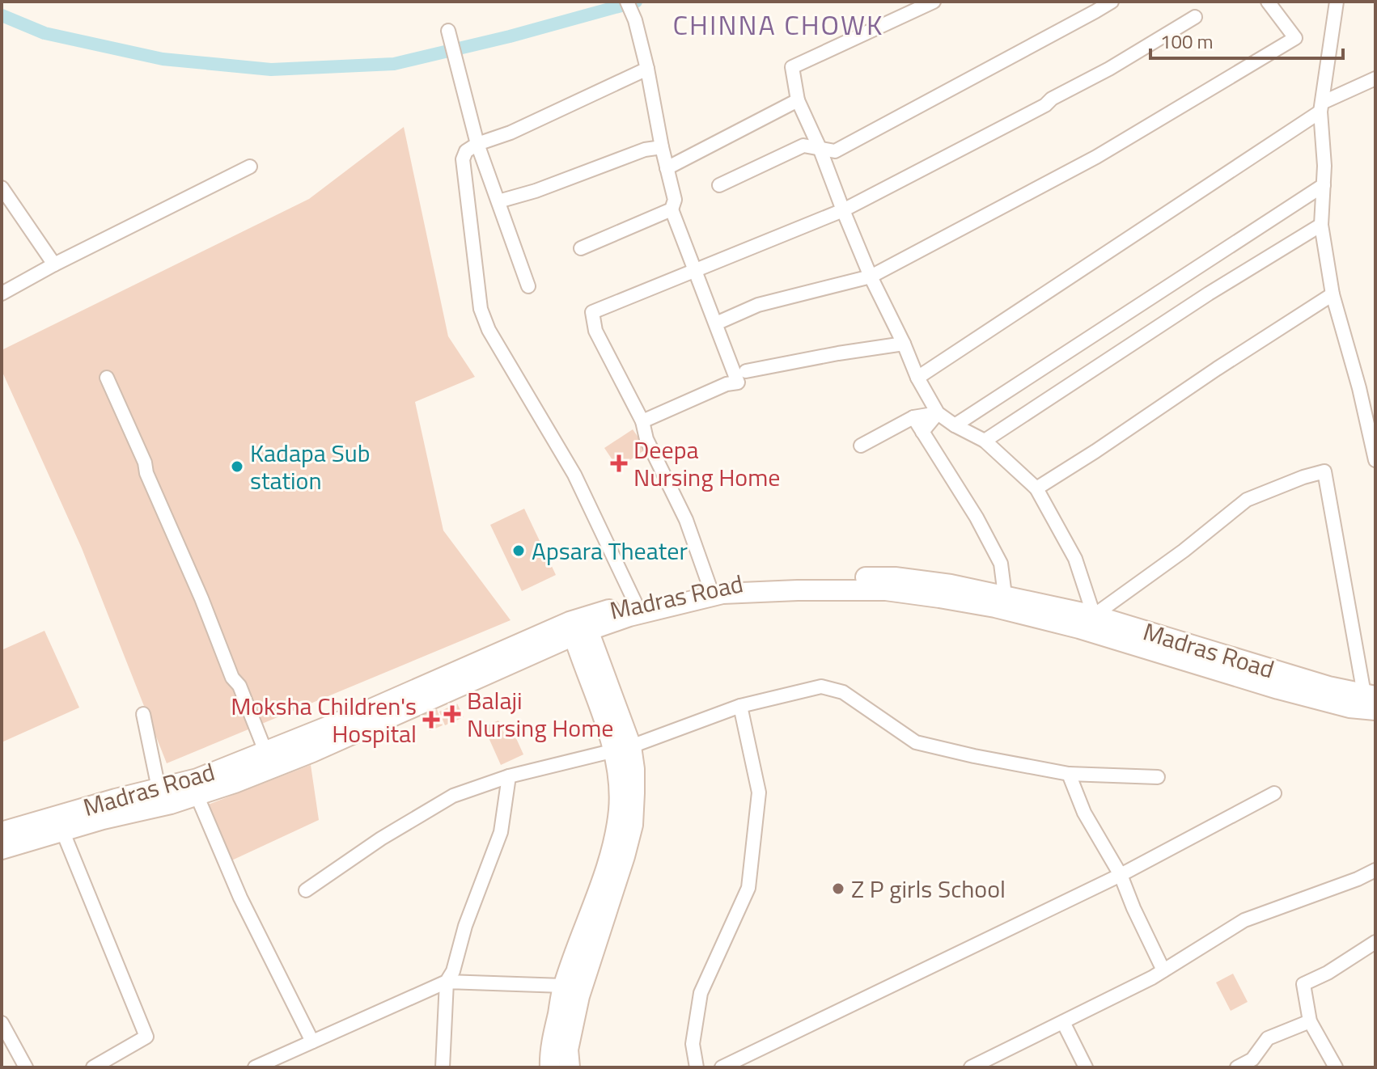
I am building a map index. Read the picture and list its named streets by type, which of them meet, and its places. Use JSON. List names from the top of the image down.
{
  "streets": {
    "main road": ["Madras Road"]
  },
  "districts": ["CHINNA CHOWK"],
  "places": {
    "health": ["Deepa Nursing Home", "Balaji Nursing Home", "Moksha Children's Hospital"],
    "other": ["Kadapa Sub station", "Apsara Theater", "Z P girls School"]
  },
  "scale_bar": "100 m"
}
